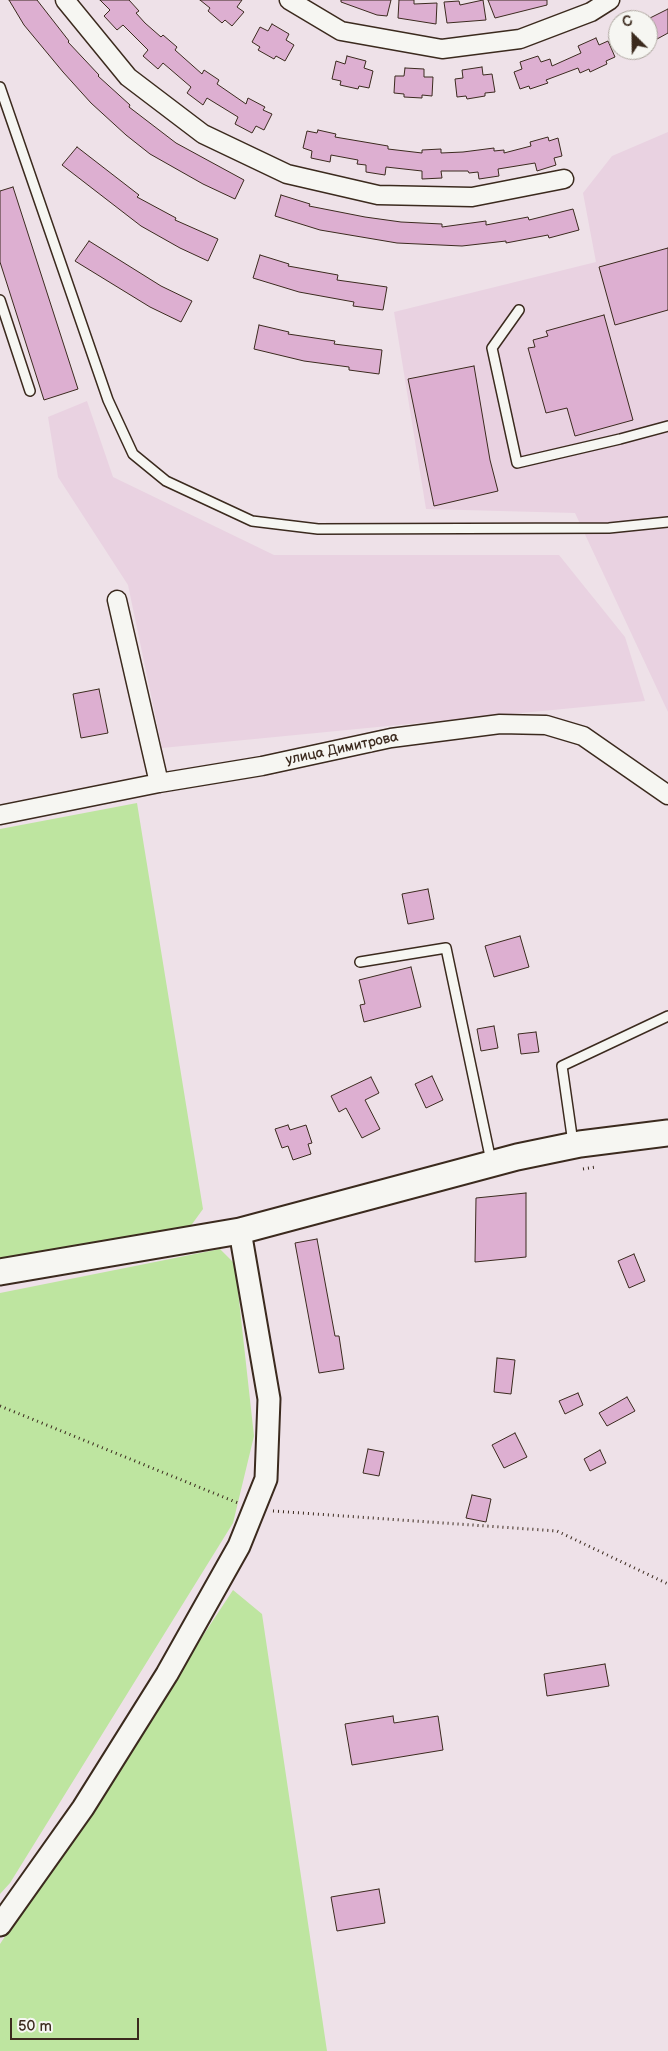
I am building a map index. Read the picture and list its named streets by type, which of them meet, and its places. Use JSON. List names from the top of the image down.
{
  "streets": {
    "street": ["улица Димитрова"]
  },
  "scale_bar": "50 m",
  "north": "top left"
}
